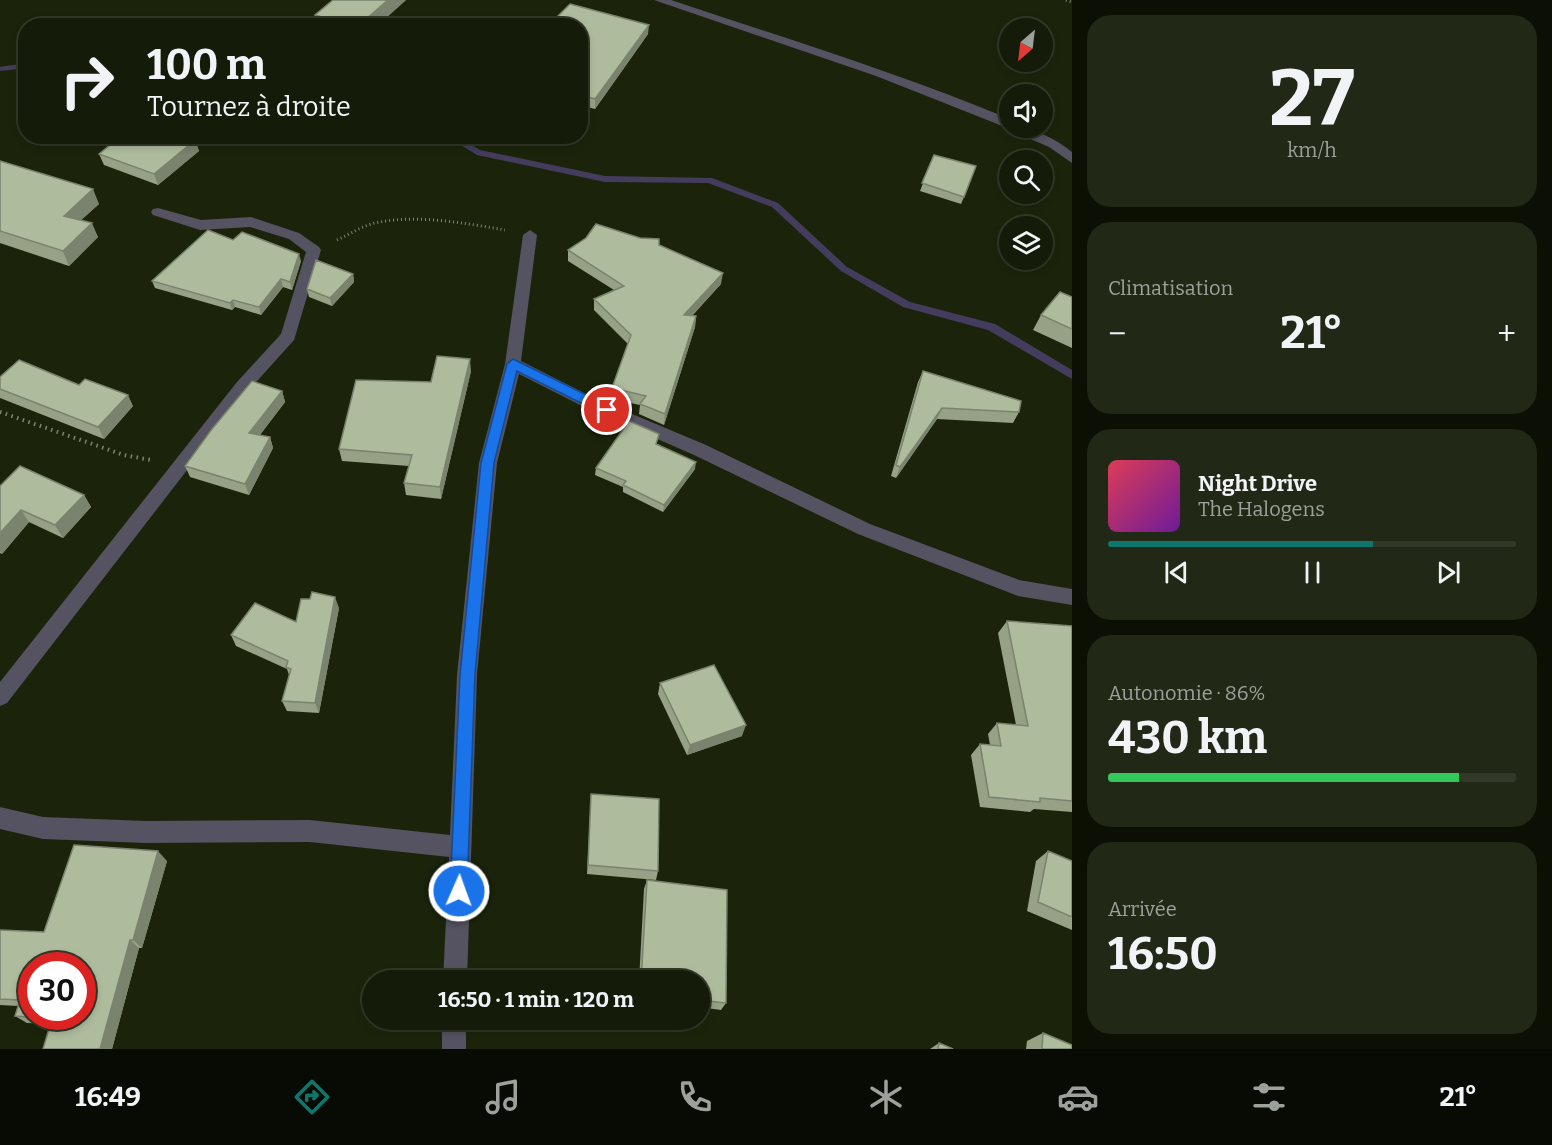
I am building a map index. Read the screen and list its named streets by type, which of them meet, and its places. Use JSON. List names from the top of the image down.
{
  "north": "bottom left",
  "page": {
    "tile": [
      ["27", "km/h"],
      "Climatisation",
      ["Autonomie · 86%", "430 km"],
      ["Arrivée", "16:50"]
    ],
    "turn": ["100 m", "Tournez à droite"],
    "heat": ["−", "21°", "+"],
    "song": ["Night Drive", "The Halogens"],
    "limit": "30",
    "trip": "16:50 · 1 min · 120 m",
    "tabs": ["16:49", "21°"]
  }
}
